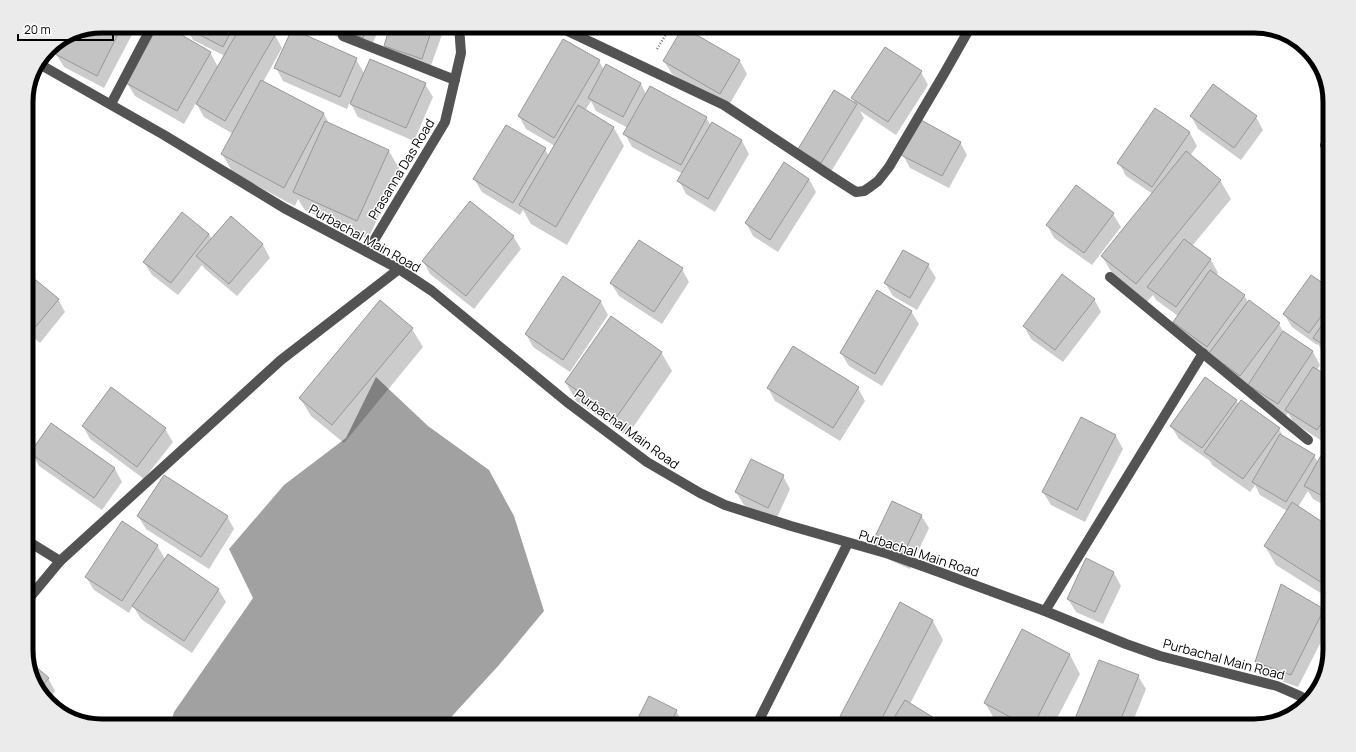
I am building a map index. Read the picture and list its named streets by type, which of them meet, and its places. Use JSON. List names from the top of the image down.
{
  "streets": {
    "street": ["Prasanna Das Road", "Purbachal Main Road"]
  },
  "crossings": [
    ["Prasanna Das Road", "Purbachal Main Road"]
  ],
  "scale_bar": "20 m"
}
